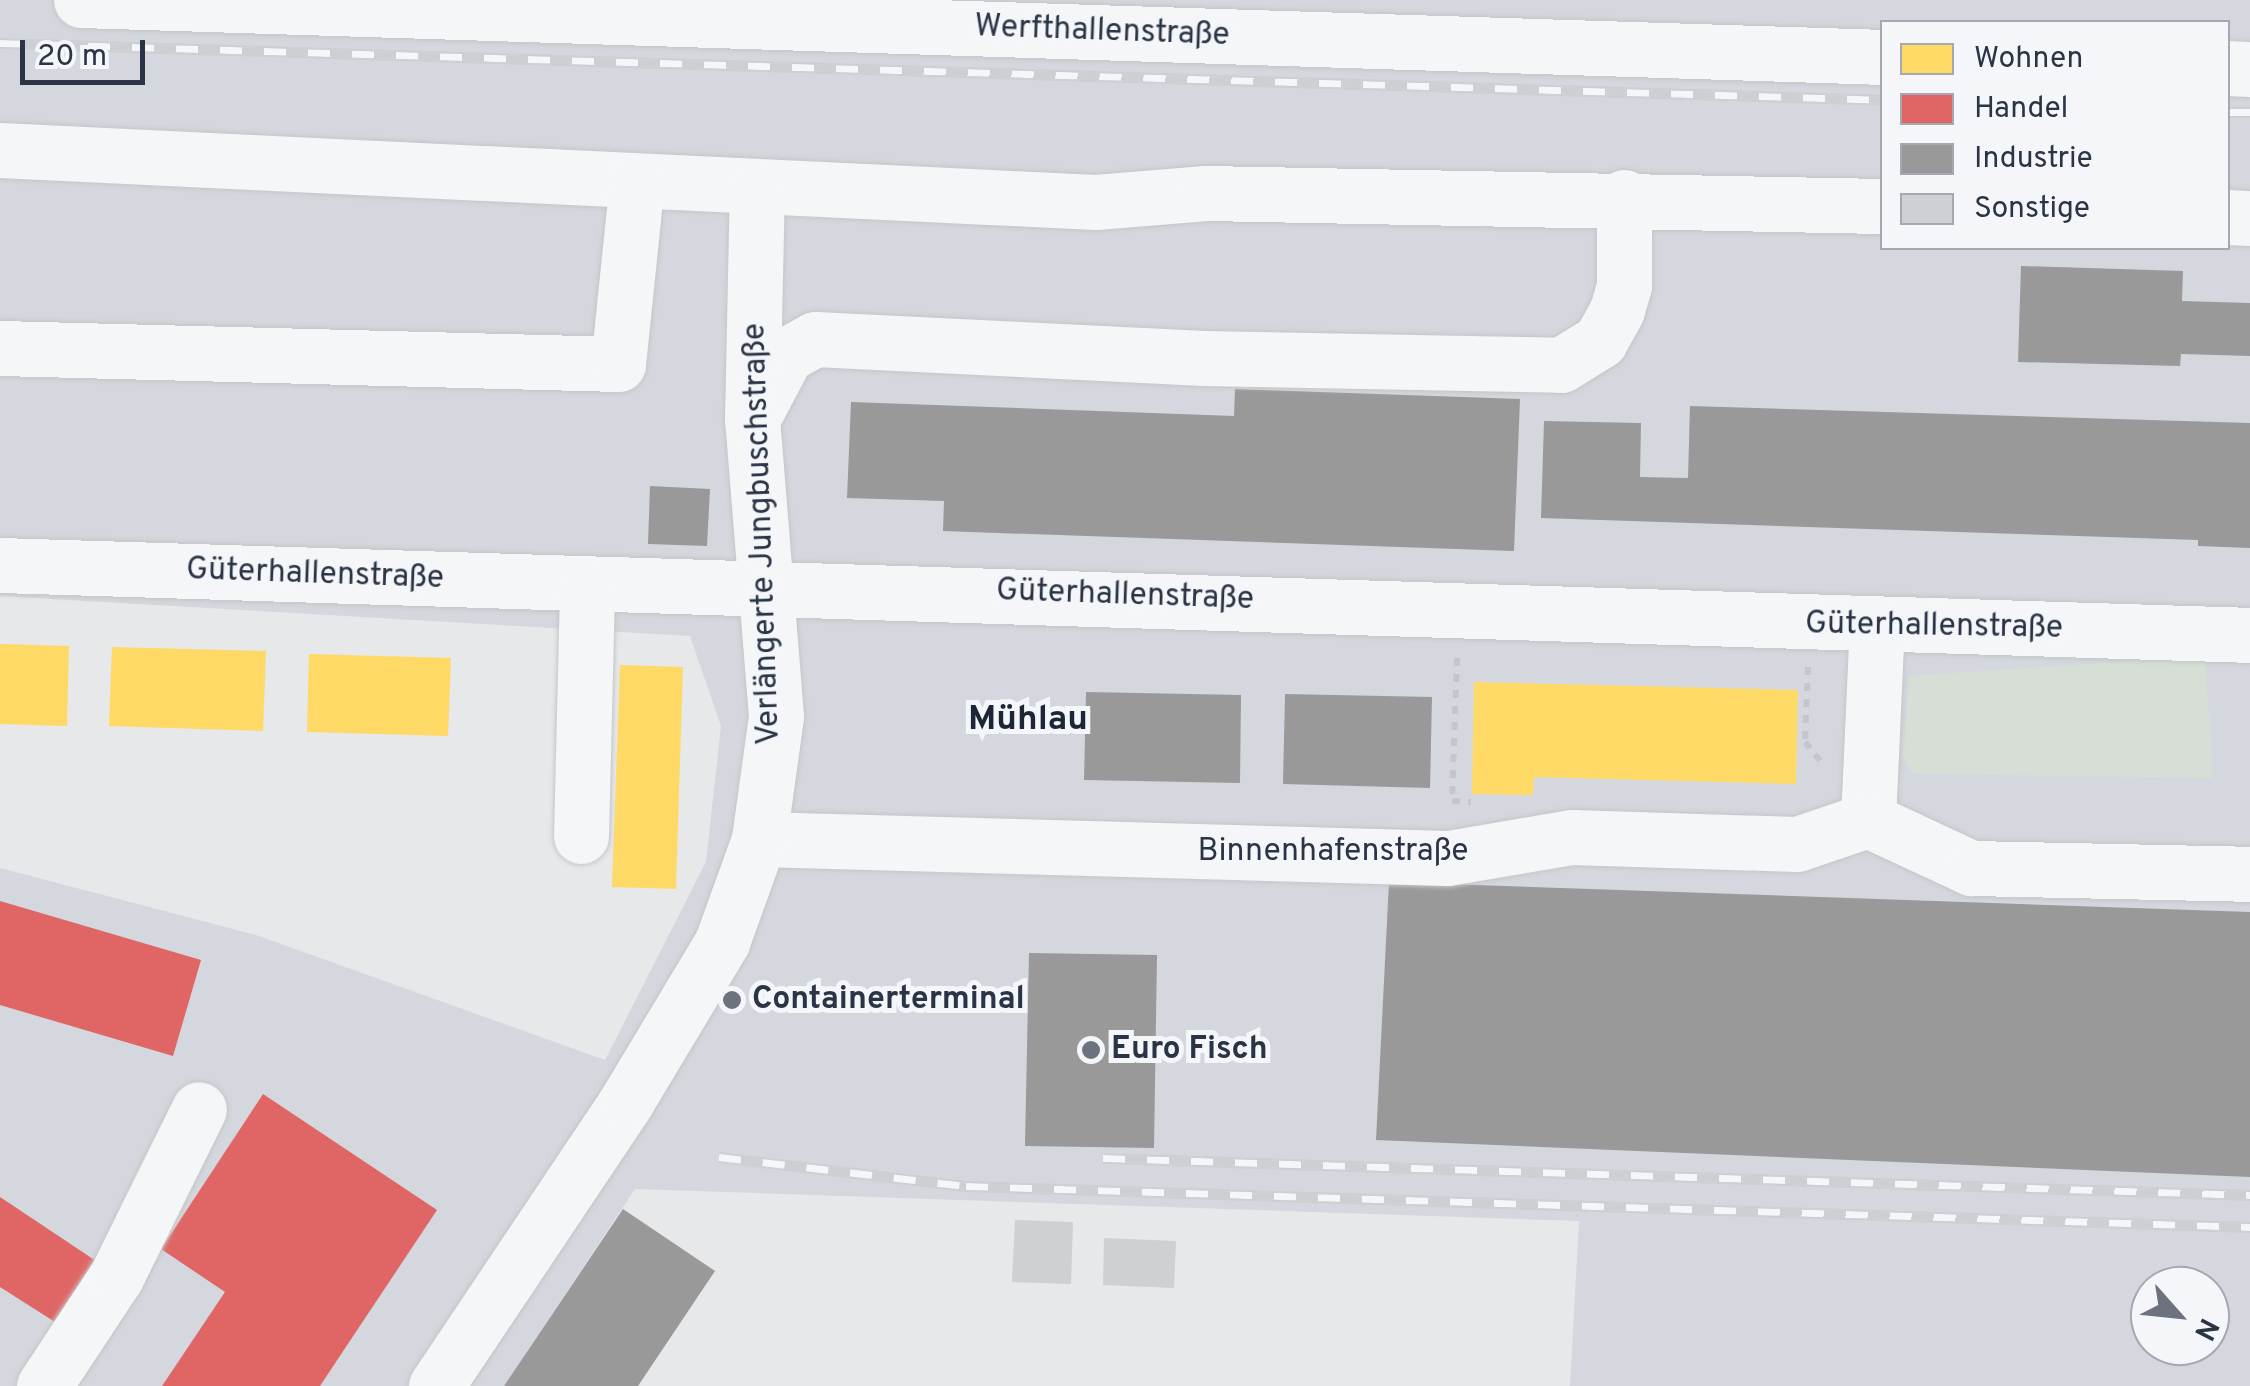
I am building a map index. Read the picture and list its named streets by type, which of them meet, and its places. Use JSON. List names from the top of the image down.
{
  "streets": {
    "street": [
      "Werfthallenstraße",
      "Verlängerte Jungbuschstraße",
      "Güterhallenstraße",
      "Binnenhafenstraße"
    ]
  },
  "crossings": [
    ["Verlängerte Jungbuschstraße", "Güterhallenstraße"],
    ["Verlängerte Jungbuschstraße", "Binnenhafenstraße"]
  ],
  "districts": ["Mühlau"],
  "places": ["Containerterminal", "Euro Fisch"],
  "legend": [
    "Wohnen",
    "Handel",
    "Industrie",
    "Sonstige"
  ],
  "scale_bar": "20 m",
  "north": "bottom right"
}
